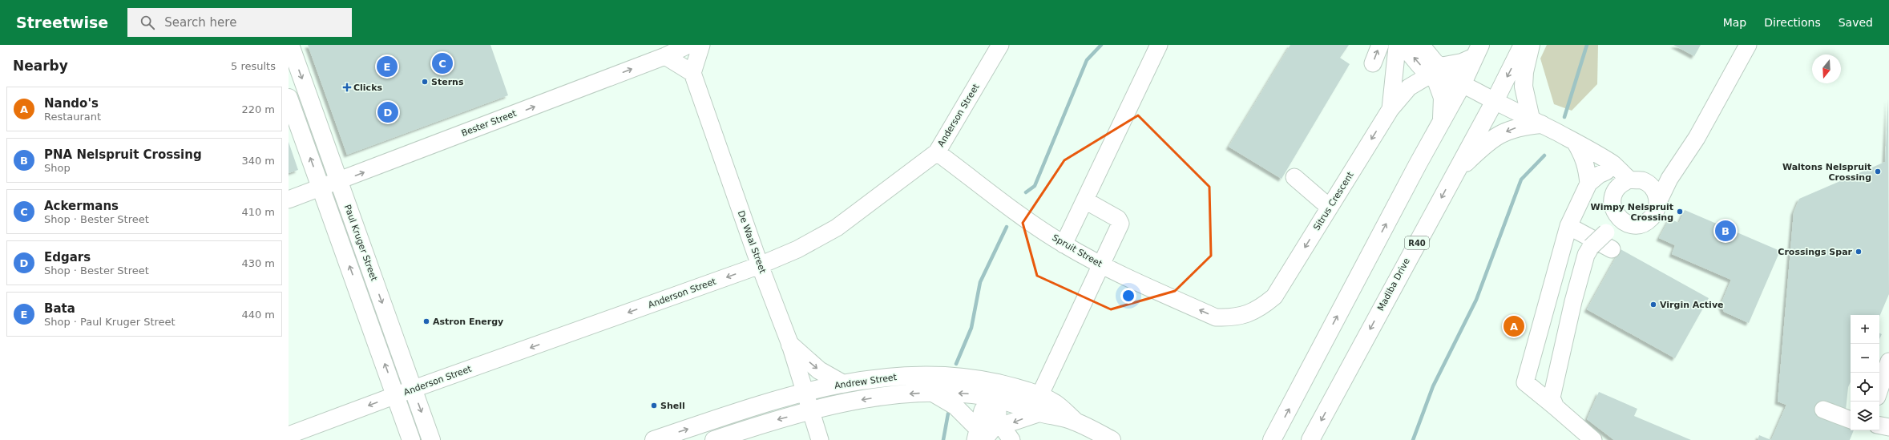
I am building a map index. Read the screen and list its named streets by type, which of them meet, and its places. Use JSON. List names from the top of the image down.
{
  "streets": {
    "main road": [
      "Paul Kruger Street",
      "R40",
      "Madiba Drive",
      "Andrew Street"
    ],
    "street": [
      "Anderson Street",
      "Bester Street",
      "Sitrus Crescent",
      "De Waal Street",
      "Spruit Street"
    ]
  },
  "crossings": [
    ["Anderson Street", "De Waal Street"],
    ["Anderson Street", "Paul Kruger Street"],
    ["Anderson Street", "Spruit Street"],
    ["Bester Street", "Paul Kruger Street"],
    ["Sitrus Crescent", "Spruit Street"],
    ["De Waal Street", "Andrew Street"]
  ],
  "one_way": [
    "Anderson Street",
    "Bester Street",
    "Sitrus Crescent",
    "Spruit Street"
  ],
  "places": {
    "other": [
      "Sterns",
      "Waltons Nelspruit Crossing",
      "Wimpy Nelspruit Crossing",
      "Crossings Spar",
      "Virgin Active",
      "Astron Energy",
      "Shell"
    ],
    "health": ["Clicks"]
  },
  "north": "bottom",
  "page": {
    "header": "Streetwise",
    "search": "Search here",
    "nav": ["Map", "Directions", "Saved"],
    "heading": ["Nearby", "5 results"],
    "pins": [
      "C",
      "E",
      "D",
      "B",
      "A"
    ],
    "list": [
      {
        "mark": "A",
        "name": "Nando's",
        "note": "Restaurant",
        "value": "220 m"
      },
      {
        "mark": "B",
        "name": "PNA Nelspruit Crossing",
        "note": "Shop",
        "value": "340 m"
      },
      {
        "mark": "C",
        "name": "Ackermans",
        "note": "Shop · Bester Street",
        "value": "410 m"
      },
      {
        "mark": "D",
        "name": "Edgars",
        "note": "Shop · Bester Street",
        "value": "430 m"
      },
      {
        "mark": "E",
        "name": "Bata",
        "note": "Shop · Paul Kruger Street",
        "value": "440 m"
      }
    ],
    "map_buttons": ["+", "−"]
  }
}
